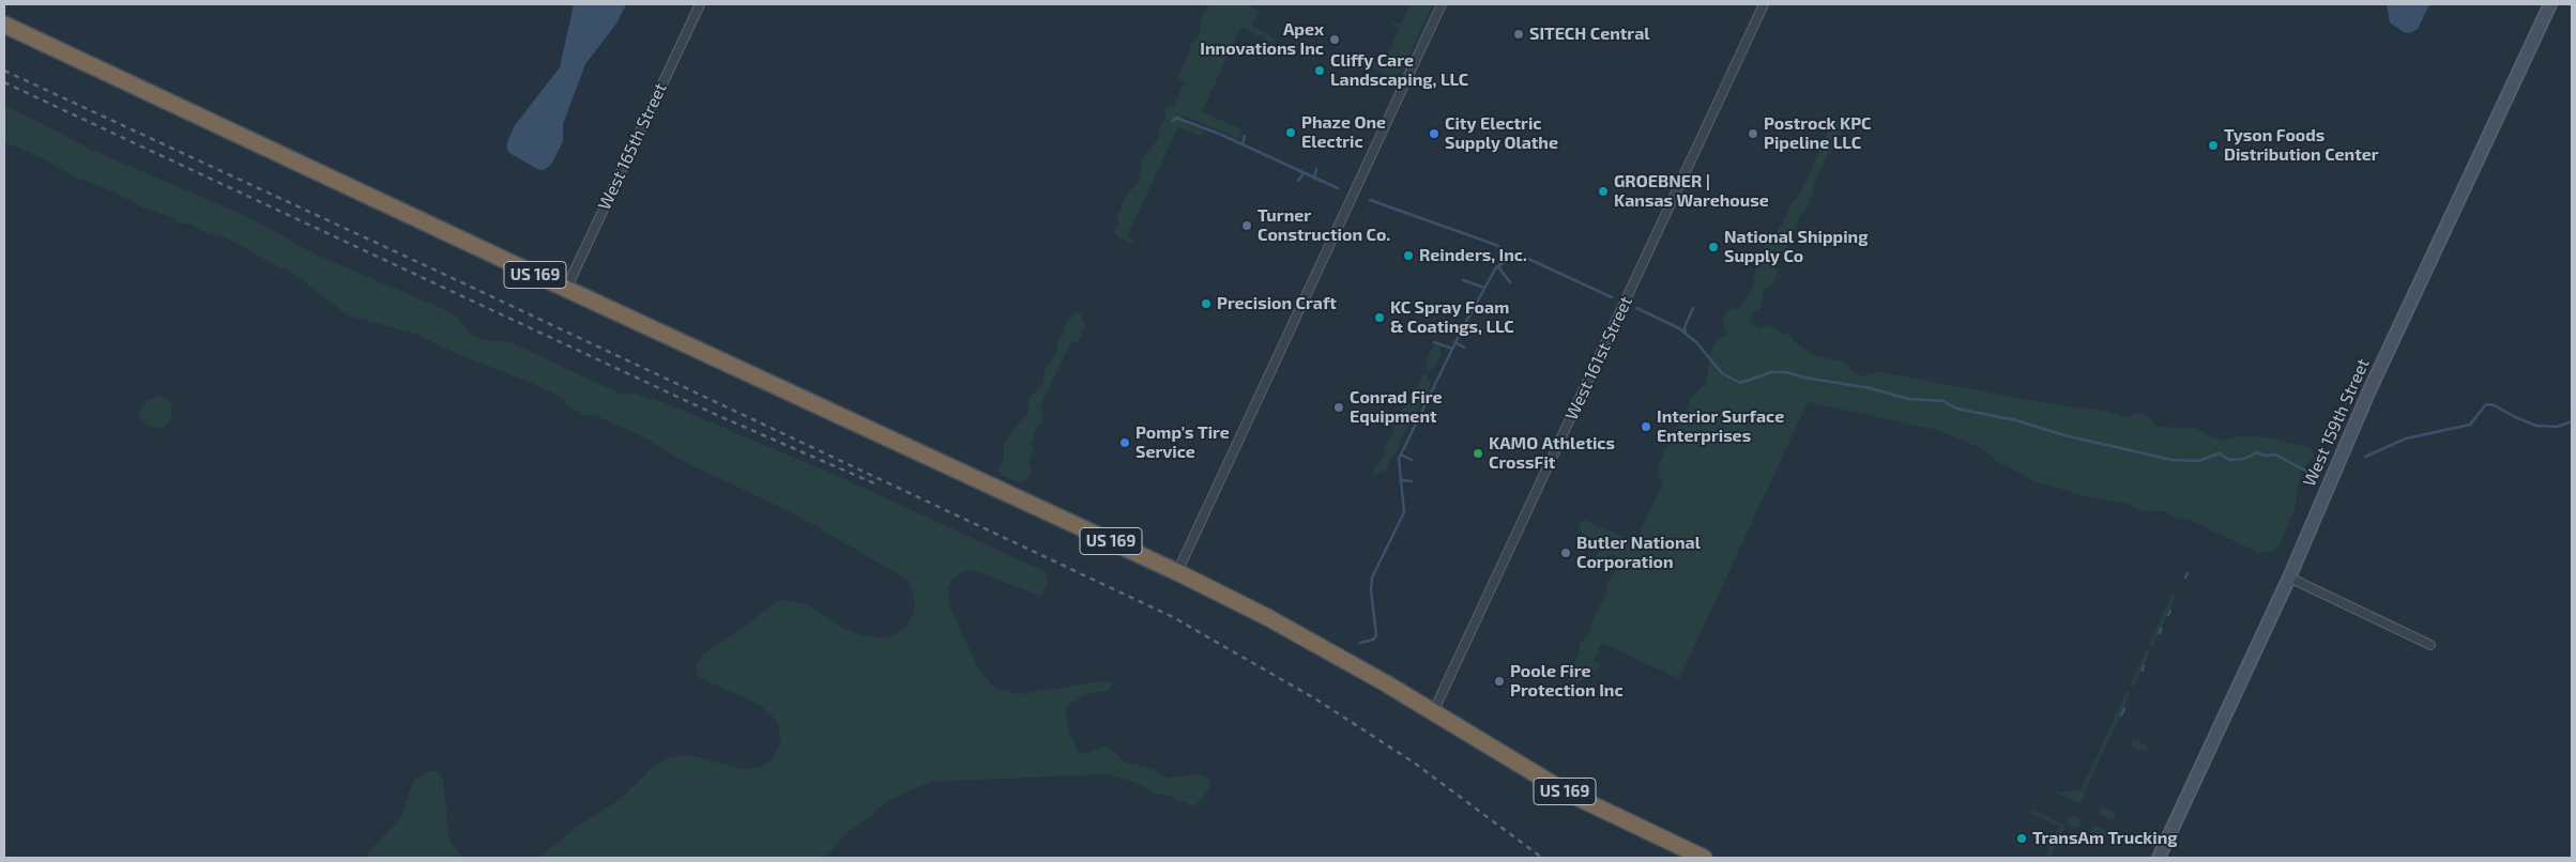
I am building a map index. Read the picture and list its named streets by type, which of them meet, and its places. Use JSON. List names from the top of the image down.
{
  "streets": {
    "highway": ["US 169"],
    "street": ["West 165th Street", "West 161st Street", "West 159th Street"]
  },
  "crossings": [
    ["West 165th Street", "US 169"],
    ["US 169", "West 161st Street"]
  ],
  "places": [
    "SITECH Central",
    "Apex Innovations Inc",
    "Cliffy Care Landscaping, LLC",
    "Phaze One Electric",
    "City Electric Supply Olathe",
    "Postrock KPC Pipeline LLC",
    "Tyson Foods Distribution Center",
    "GROEBNER | Kansas Warehouse",
    "Turner Construction Co.",
    "National Shipping Supply Co",
    "Reinders, Inc.",
    "Precision Craft",
    "KC Spray Foam & Coatings, LLC",
    "Conrad Fire Equipment",
    "Interior Surface Enterprises",
    "Pomp's Tire Service",
    "KAMO Athletics CrossFit",
    "Butler National Corporation",
    "Poole Fire Protection Inc",
    "TransAm Trucking"
  ]
}
